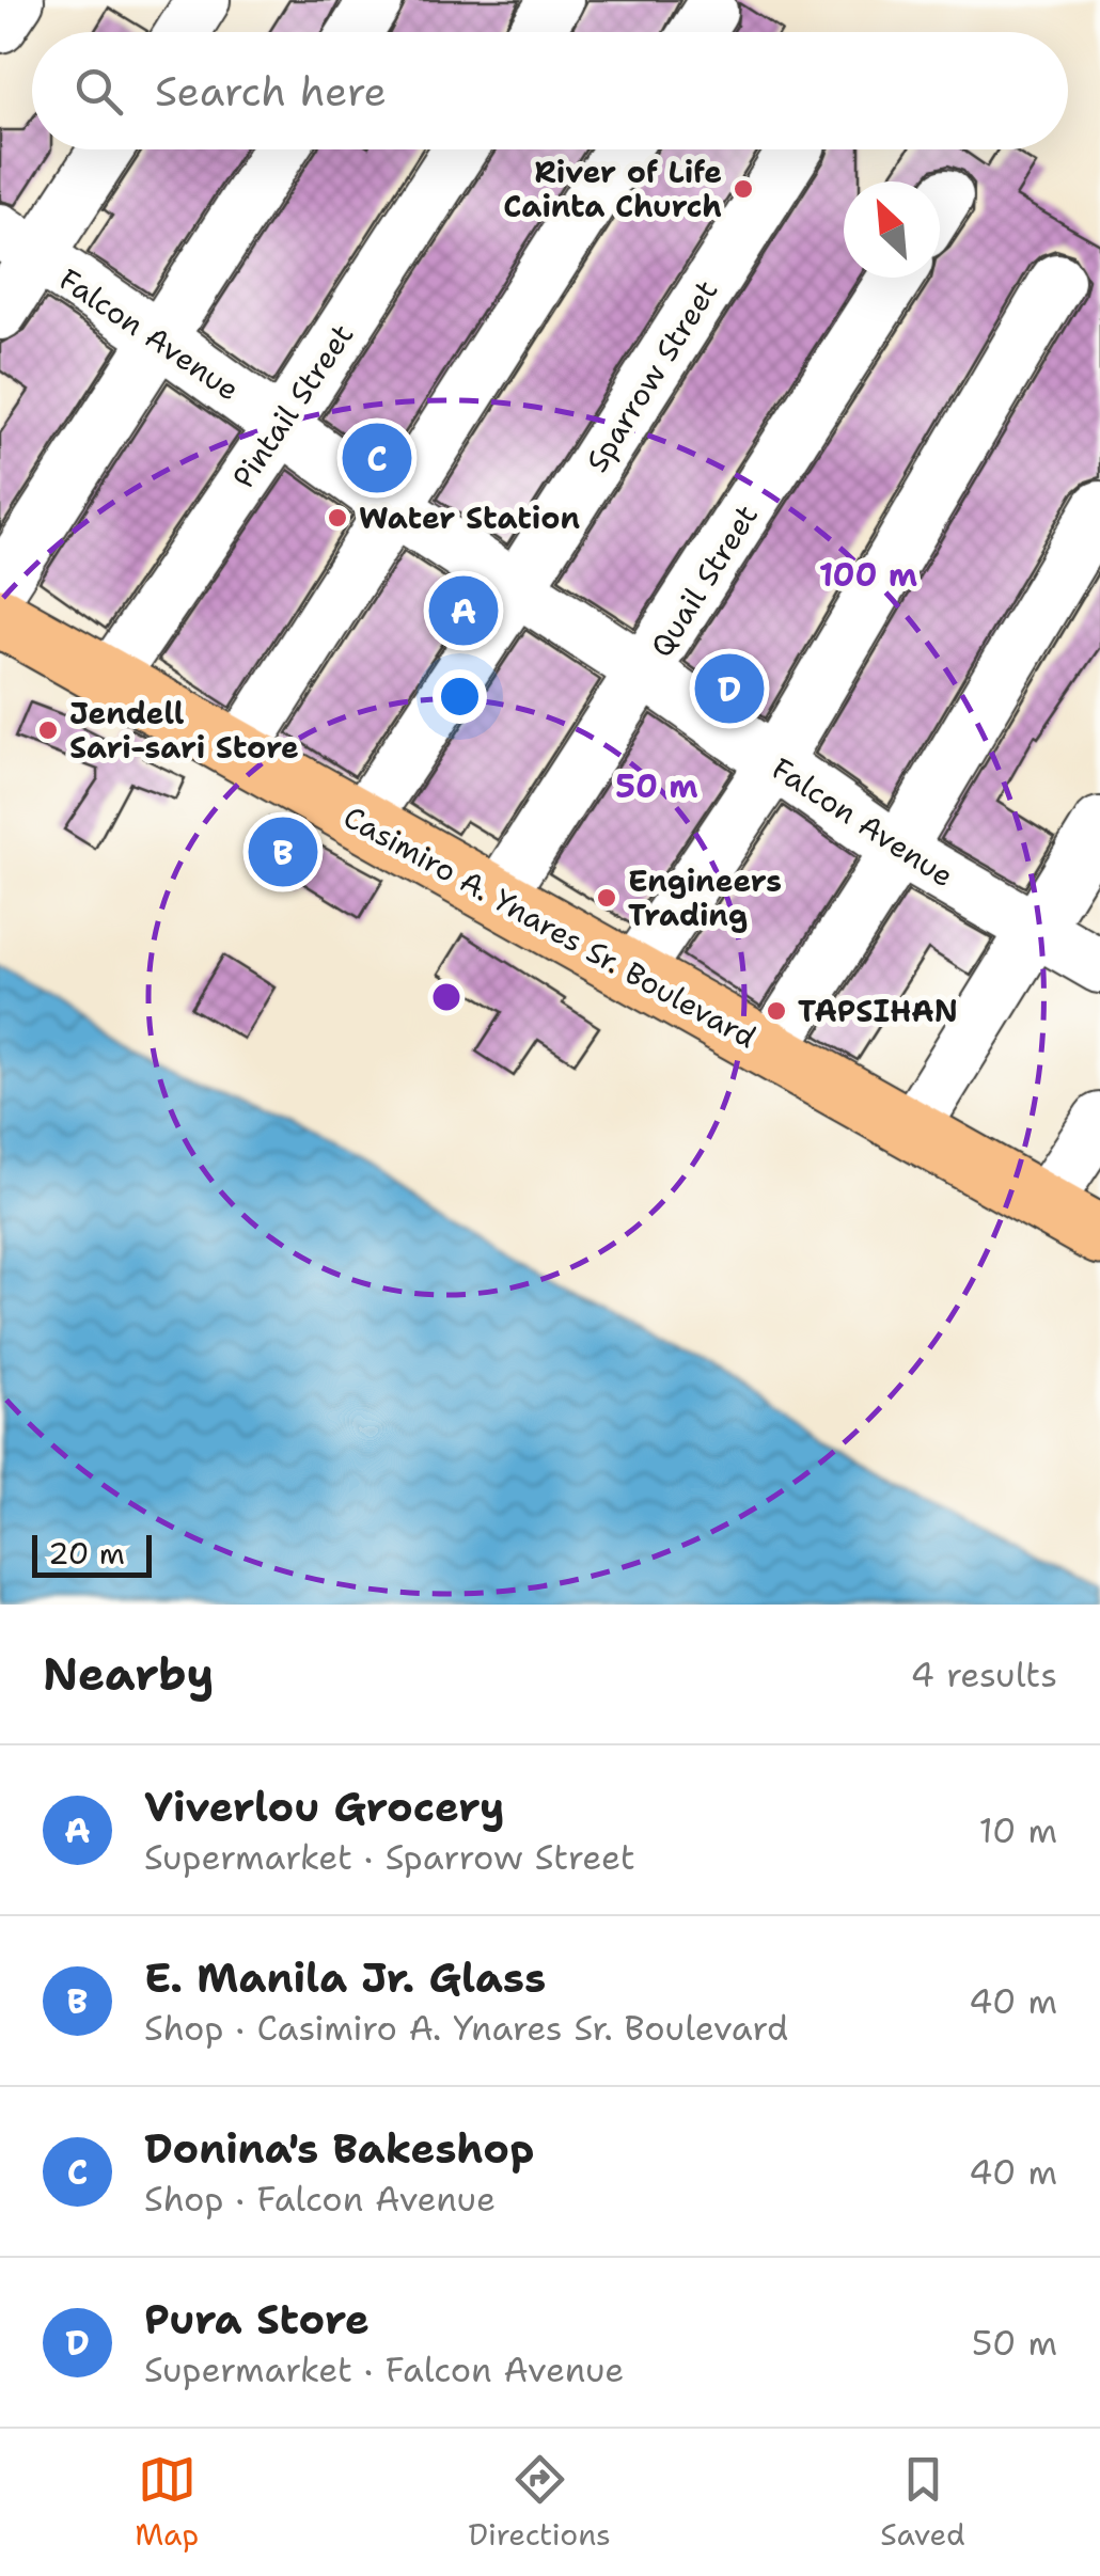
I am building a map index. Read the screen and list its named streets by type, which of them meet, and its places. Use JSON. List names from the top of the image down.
{
  "streets": {
    "main road": ["Casimiro A. Ynares Sr. Boulevard"],
    "street": [
      "Falcon Avenue",
      "Sparrow Street",
      "Pintail Street",
      "Quail Street"
    ]
  },
  "crossings": [
    ["Falcon Avenue", "Sparrow Street"],
    ["Falcon Avenue", "Pintail Street"],
    ["Falcon Avenue", "Quail Street"],
    ["Sparrow Street", "Casimiro A. Ynares Sr. Boulevard"],
    ["Pintail Street", "Casimiro A. Ynares Sr. Boulevard"],
    ["Quail Street", "Casimiro A. Ynares Sr. Boulevard"]
  ],
  "places": [
    "River of Life Cainta Church",
    "Water Station",
    "Jendell Sari-sari Store",
    "Engineers Trading",
    "TAPSIHAN"
  ],
  "scale_bar": "20 m",
  "north": "top left",
  "page": {
    "search": "Search here",
    "pins": [
      "C",
      "A",
      "D",
      "B"
    ],
    "scale": "20 m",
    "heading": ["Nearby", "4 results"],
    "list": [
      {
        "mark": "A",
        "name": "Viverlou Grocery",
        "note": "Supermarket · Sparrow Street",
        "value": "10 m"
      },
      {
        "mark": "B",
        "name": "E. Manila Jr. Glass",
        "note": "Shop · Casimiro A. Ynares Sr. Boulevard",
        "value": "40 m"
      },
      {
        "mark": "C",
        "name": "Donina's Bakeshop",
        "note": "Shop · Falcon Avenue",
        "value": "40 m"
      },
      {
        "mark": "D",
        "name": "Pura Store",
        "note": "Supermarket · Falcon Avenue",
        "value": "50 m"
      }
    ],
    "nav": ["Map", "Directions", "Saved"]
  },
  "rings": ["100 m", "50 m"]
}
